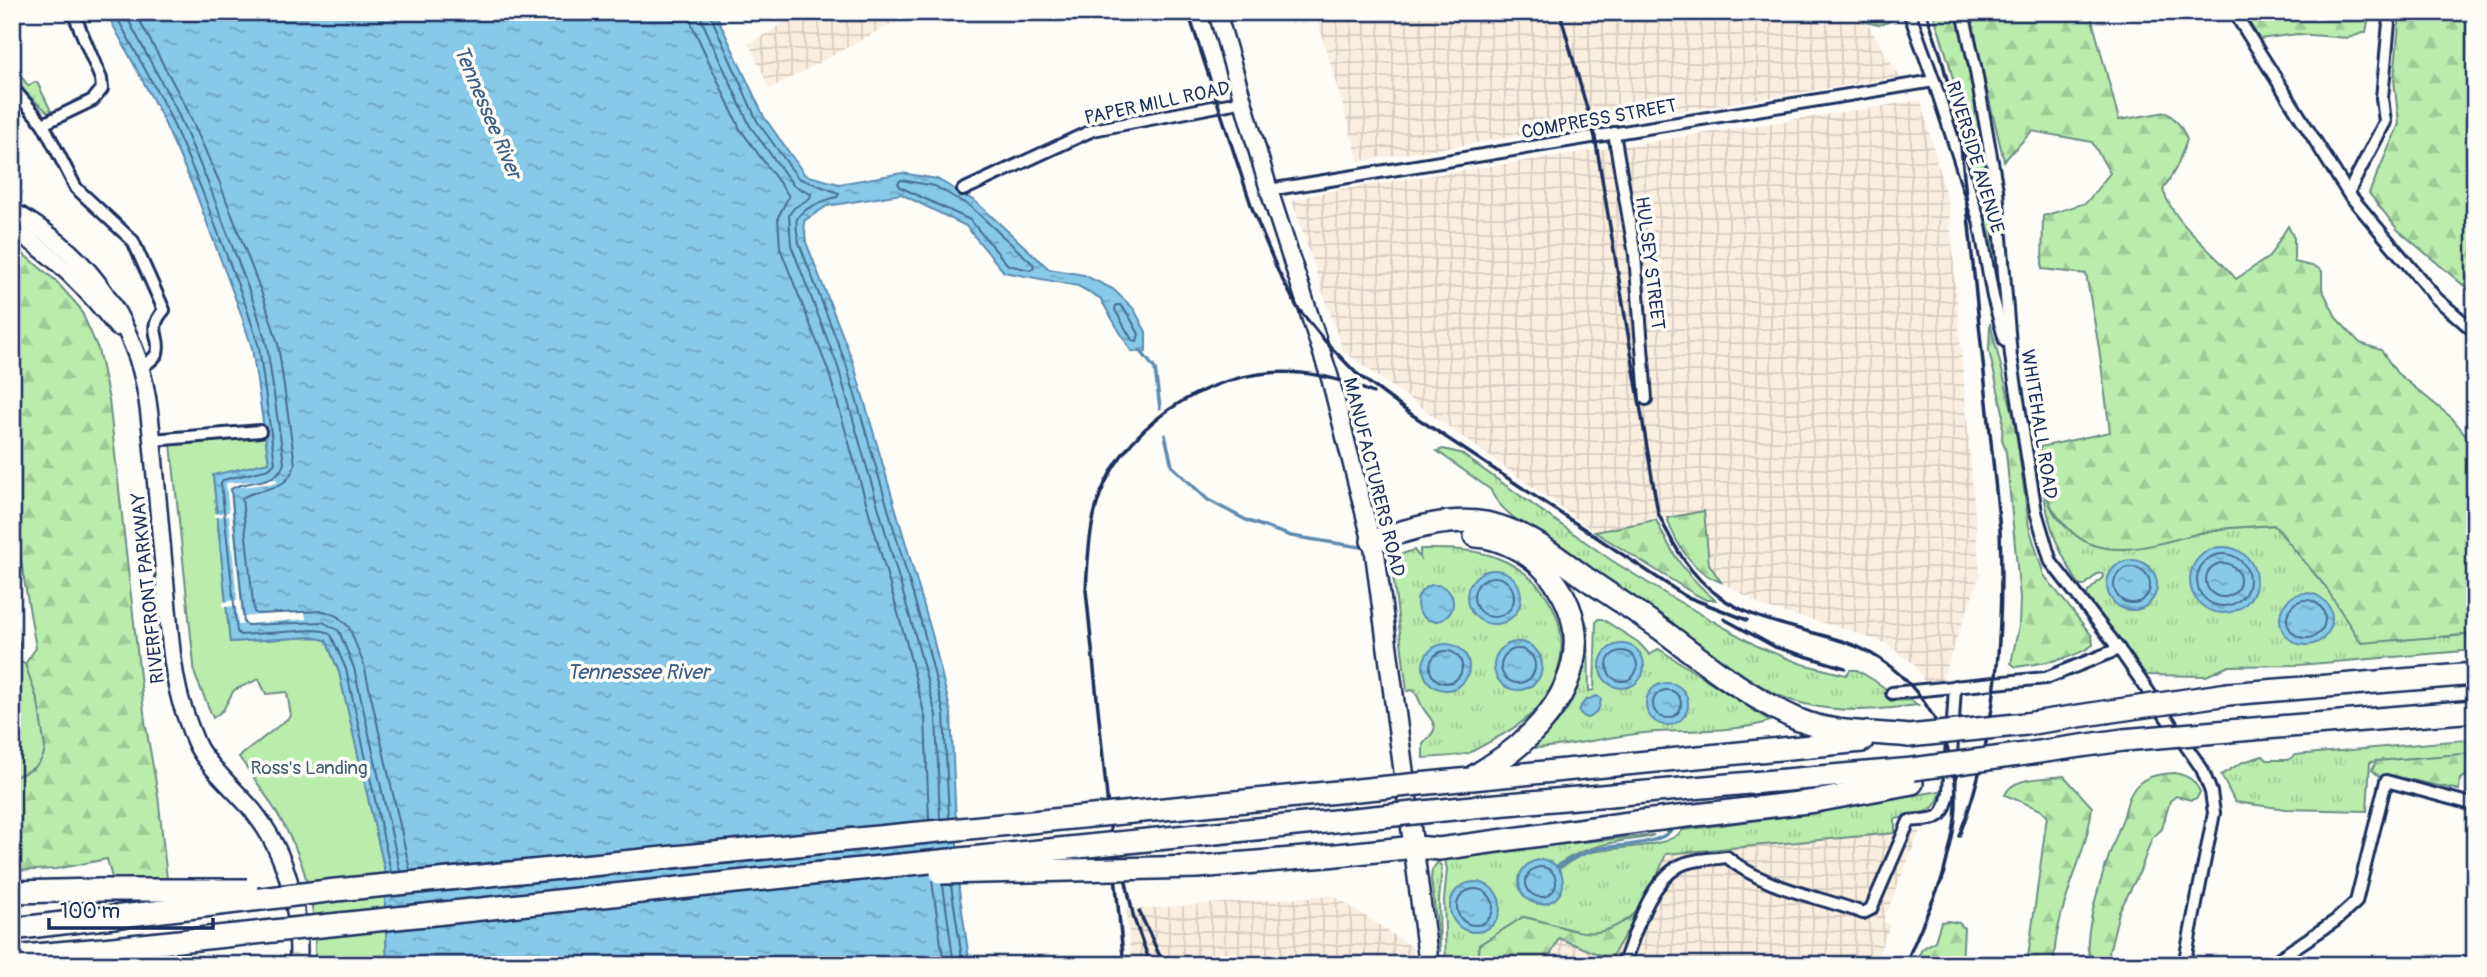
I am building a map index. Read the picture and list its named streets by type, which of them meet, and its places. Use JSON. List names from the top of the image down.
{
  "streets": {
    "main road": ["MANUFACTURERS ROAD", "RIVERFRONT PARKWAY"],
    "street": [
      "PAPER MILL ROAD",
      "COMPRESS STREET",
      "RIVERSIDE AVENUE",
      "HULSEY STREET",
      "WHITEHALL ROAD"
    ]
  },
  "crossings": [
    ["PAPER MILL ROAD", "MANUFACTURERS ROAD"],
    ["COMPRESS STREET", "RIVERSIDE AVENUE"],
    ["COMPRESS STREET", "HULSEY STREET"],
    ["COMPRESS STREET", "MANUFACTURERS ROAD"],
    ["RIVERSIDE AVENUE", "WHITEHALL ROAD"]
  ],
  "water": ["Tennessee River"],
  "parks": ["Ross's Landing"],
  "scale_bar": "100 m"
}
